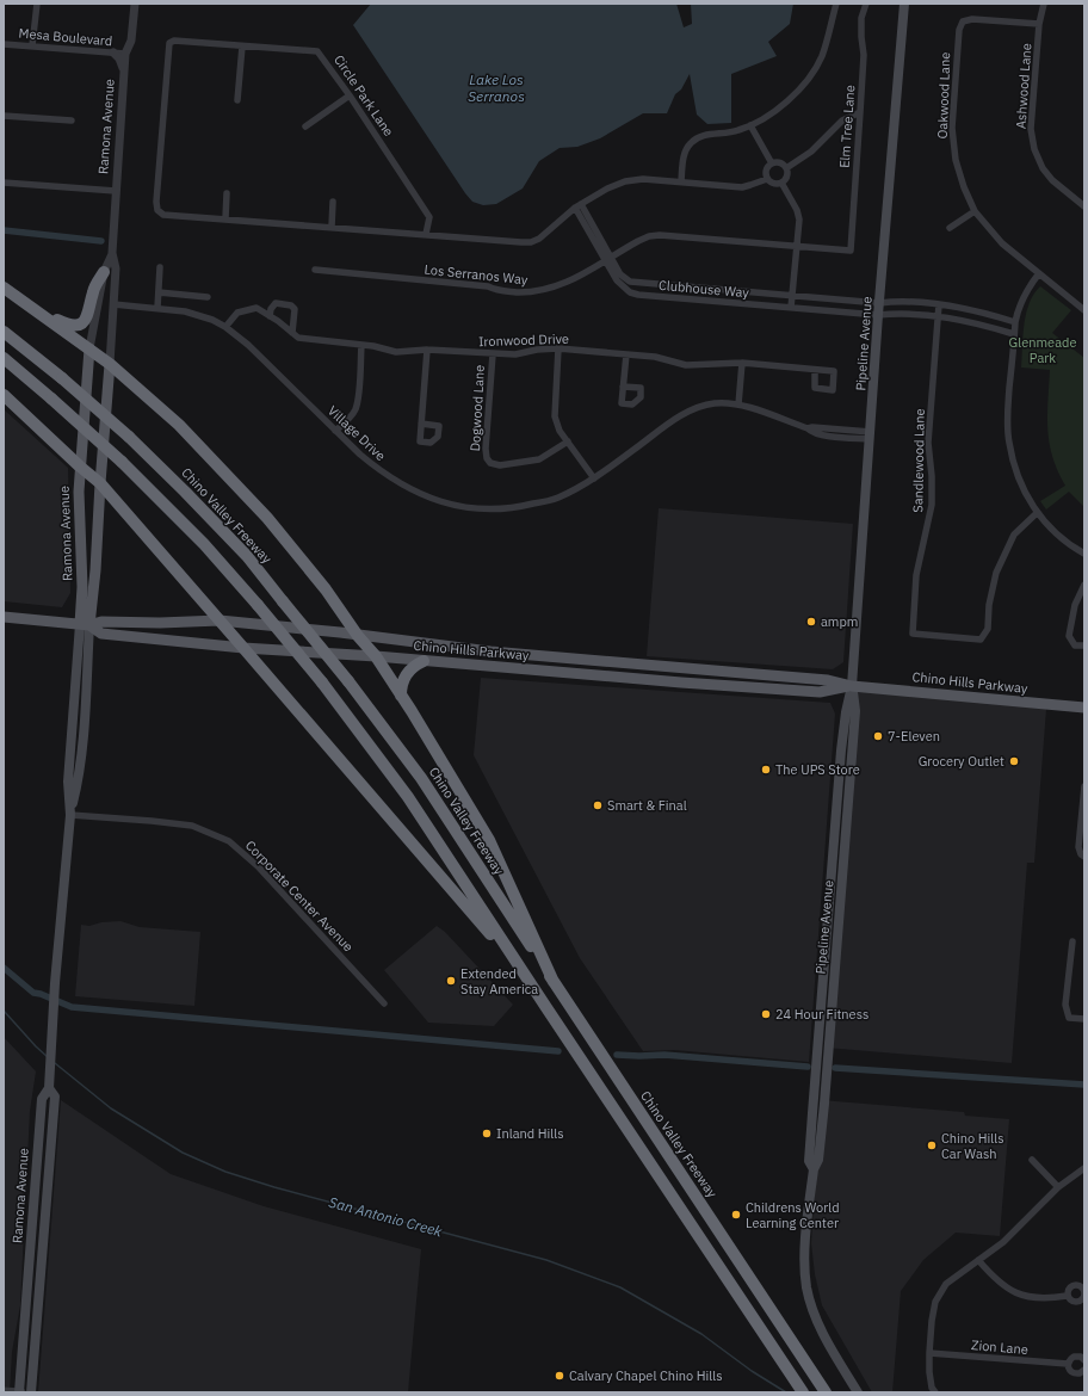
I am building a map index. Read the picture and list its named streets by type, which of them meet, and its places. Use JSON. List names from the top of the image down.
{
  "streets": {
    "highway": ["Chino Valley Freeway"],
    "main road": ["Ramona Avenue", "Pipeline Avenue", "Chino Hills Parkway"],
    "street": [
      "Mesa Boulevard",
      "Ashwood Lane",
      "Circle Park Lane",
      "Oakwood Lane",
      "Elm Tree Lane",
      "Los Serranos Way",
      "Clubhouse Way",
      "Ironwood Drive",
      "Dogwood Lane",
      "Village Drive",
      "Sandlewood Lane",
      "Corporate Center Avenue",
      "Zion Lane"
    ]
  },
  "crossings": [
    ["Mesa Boulevard", "Ramona Avenue"],
    ["Ashwood Lane", "Oakwood Lane"],
    ["Ramona Avenue", "Village Drive"],
    ["Ramona Avenue", "Chino Hills Parkway"],
    ["Ramona Avenue", "Corporate Center Avenue"],
    ["Elm Tree Lane", "Los Serranos Way"],
    ["Los Serranos Way", "Clubhouse Way"],
    ["Clubhouse Way", "Pipeline Avenue"],
    ["Clubhouse Way", "Sandlewood Lane"],
    ["Ironwood Drive", "Dogwood Lane"],
    ["Ironwood Drive", "Village Drive"],
    ["Pipeline Avenue", "Village Drive"],
    ["Pipeline Avenue", "Chino Hills Parkway"]
  ],
  "water": ["Lake Los Serranos", "San Antonio Creek"],
  "parks": ["Glenmeade Park"],
  "places": [
    "ampm",
    "7-Eleven",
    "Grocery Outlet",
    "The UPS Store",
    "Smart & Final",
    "Extended Stay America",
    "24 Hour Fitness",
    "Inland Hills",
    "Chino Hills Car Wash",
    "Childrens World Learning Center",
    "Calvary Chapel Chino Hills"
  ]
}
